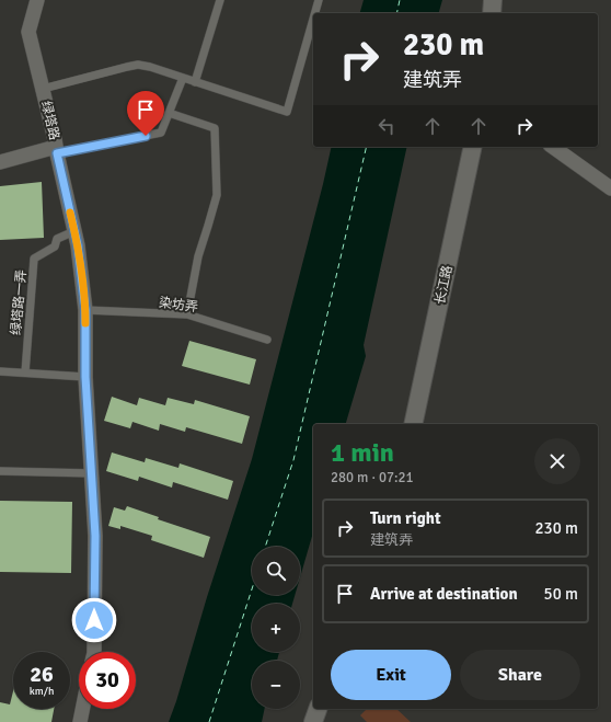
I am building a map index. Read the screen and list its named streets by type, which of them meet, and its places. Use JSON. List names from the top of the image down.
{
  "streets": {
    "street": ["绿塔路", "长江路"],
    "lane": ["绿塔路一弄", "染坊弄"]
  },
  "crossings": [
    ["绿塔路", "绿塔路一弄"],
    ["绿塔路", "染坊弄"]
  ],
  "page": {
    "turn": ["230 m", "建筑弄"],
    "heading": ["1 min", "280 m · 07:21"],
    "list": [
      {
        "name": "Turn right",
        "note": "建筑弄",
        "value": "230 m"
      },
      {
        "name": "Arrive at destination",
        "value": "50 m"
      }
    ],
    "map_buttons": ["+", "−"],
    "buttons": ["Exit", "Share"],
    "speed": "26 km/h",
    "limit": "30"
  }
}
